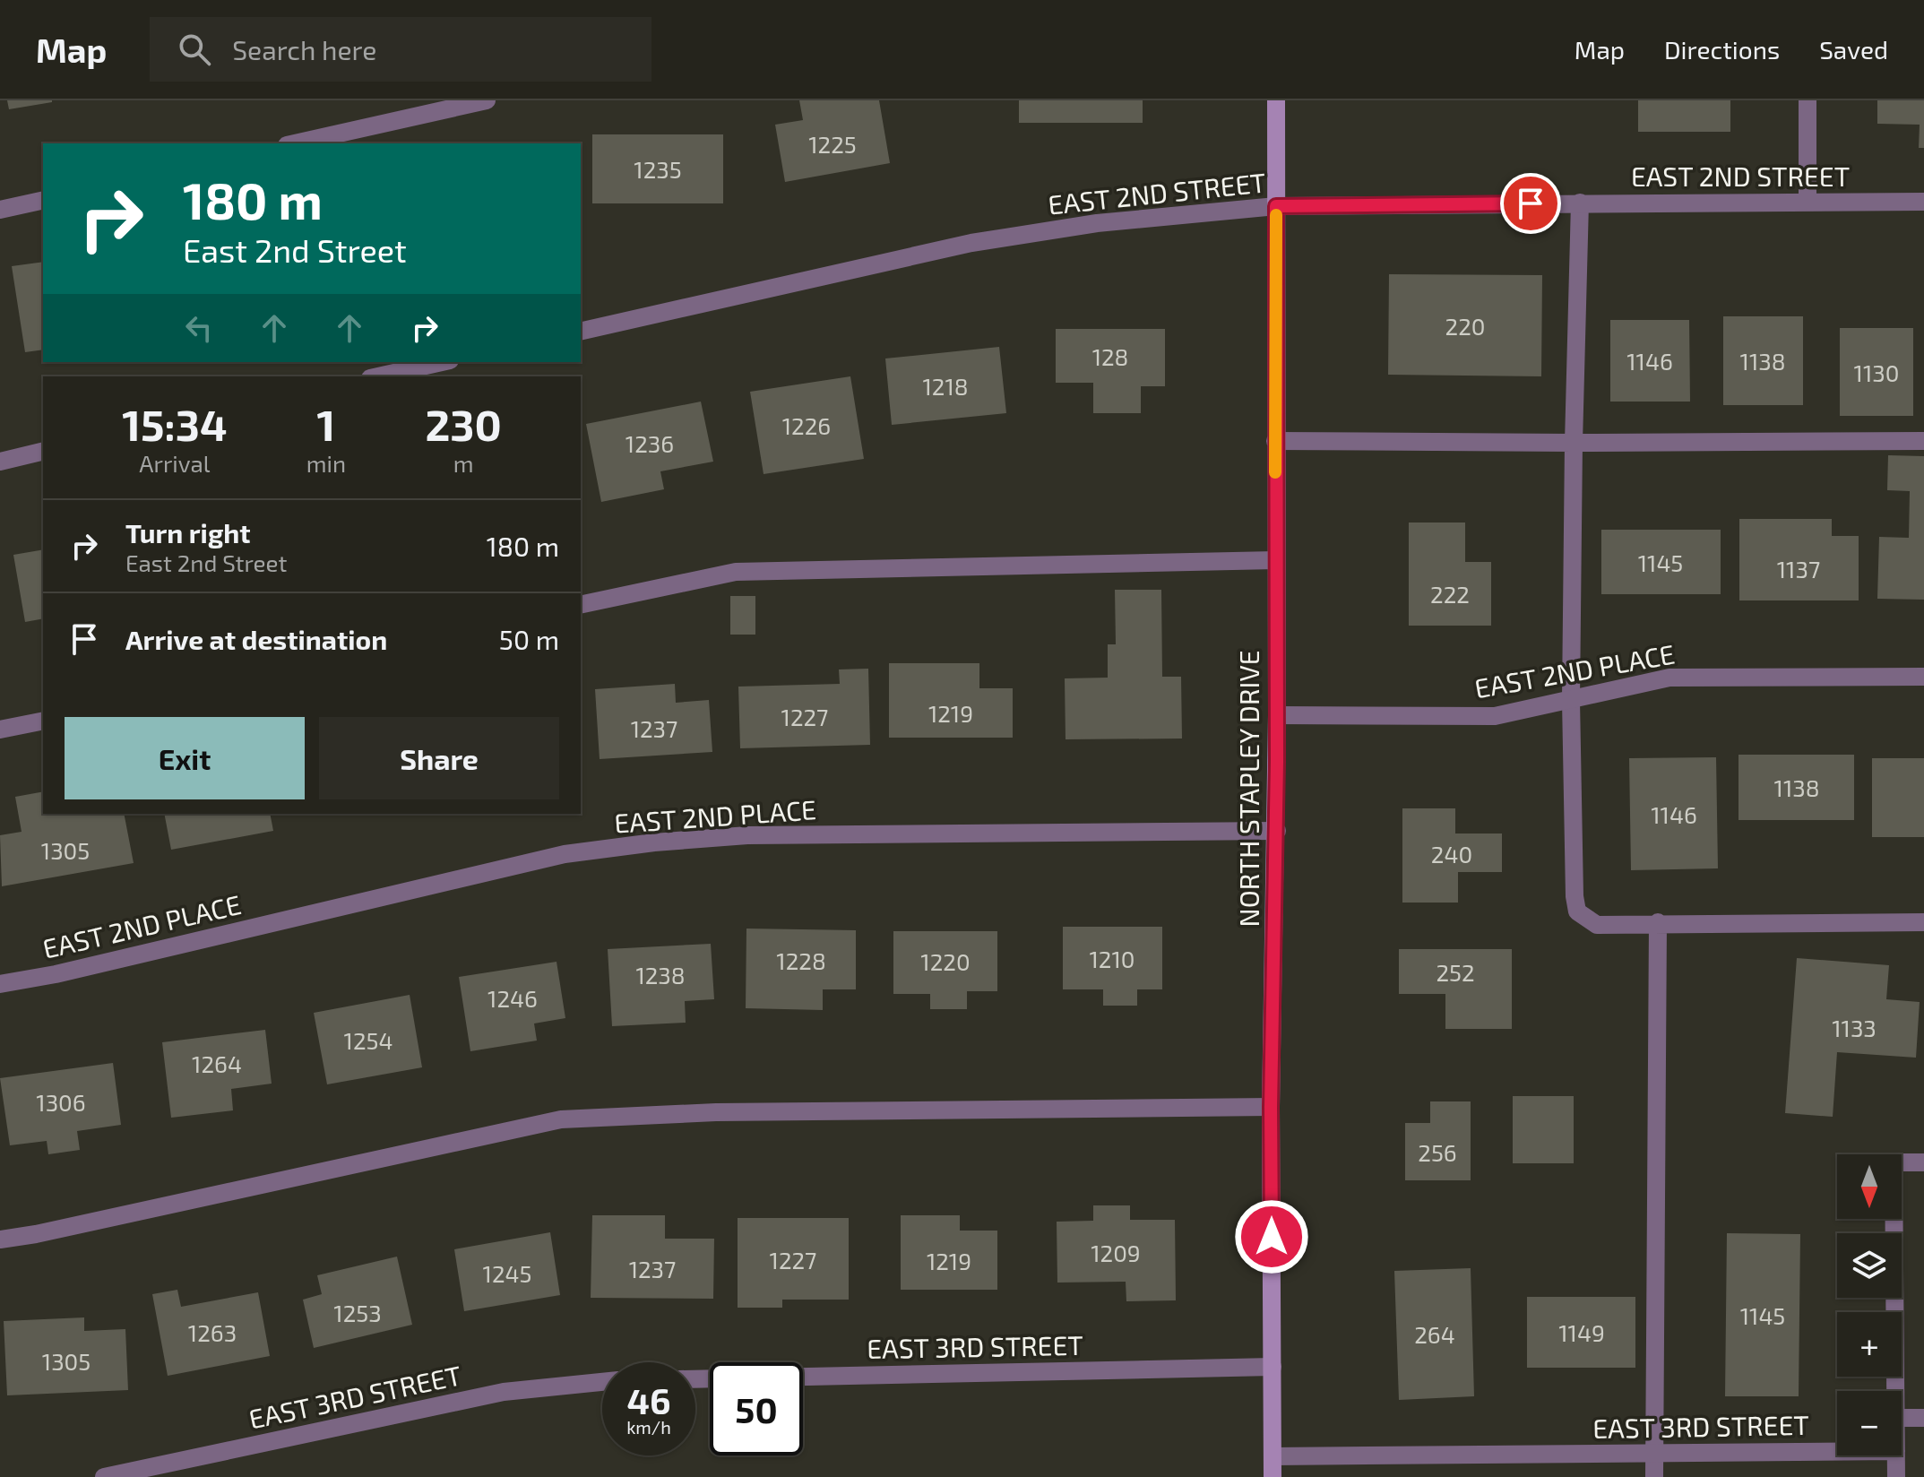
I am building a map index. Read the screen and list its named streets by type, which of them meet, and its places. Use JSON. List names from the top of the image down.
{
  "streets": {
    "main road": ["NORTH STAPLEY DRIVE"],
    "street": ["EAST 2ND STREET", "EAST 2ND PLACE", "EAST 3RD STREET"]
  },
  "crossings": [
    ["EAST 2ND STREET", "NORTH STAPLEY DRIVE"],
    ["EAST 2ND PLACE", "NORTH STAPLEY DRIVE"],
    ["NORTH STAPLEY DRIVE", "EAST 3RD STREET"]
  ],
  "house_numbers": [
    "1225",
    "1235",
    "220",
    "128",
    "1146",
    "1138",
    "1130",
    "1218",
    "1226",
    "1236",
    "1145",
    "1137",
    "222",
    "1219",
    "1227",
    "1237",
    "1138",
    "1146",
    "1305",
    "240",
    "1210",
    "1228",
    "1220",
    "252",
    "1238",
    "1246",
    "1133",
    "1254",
    "1264",
    "1306",
    "256",
    "1209",
    "1227",
    "1219",
    "1237",
    "1245",
    "1253",
    "1145",
    "1263",
    "1149",
    "264",
    "1305"
  ],
  "north": "bottom",
  "page": {
    "header": "Map",
    "search": "Search here",
    "nav": ["Map", "Directions", "Saved"],
    "turn": ["180 m", "East 2nd Street"],
    "eta": [
      "15:34",
      "Arrival",
      "1",
      "min",
      "230",
      "m"
    ],
    "list": [
      {
        "name": "Turn right",
        "note": "East 2nd Street",
        "value": "180 m"
      },
      {
        "name": "Arrive at destination",
        "value": "50 m"
      }
    ],
    "buttons": ["Exit", "Share"],
    "map_buttons": ["+", "−"],
    "speed": "46 km/h",
    "limit": "50"
  }
}
